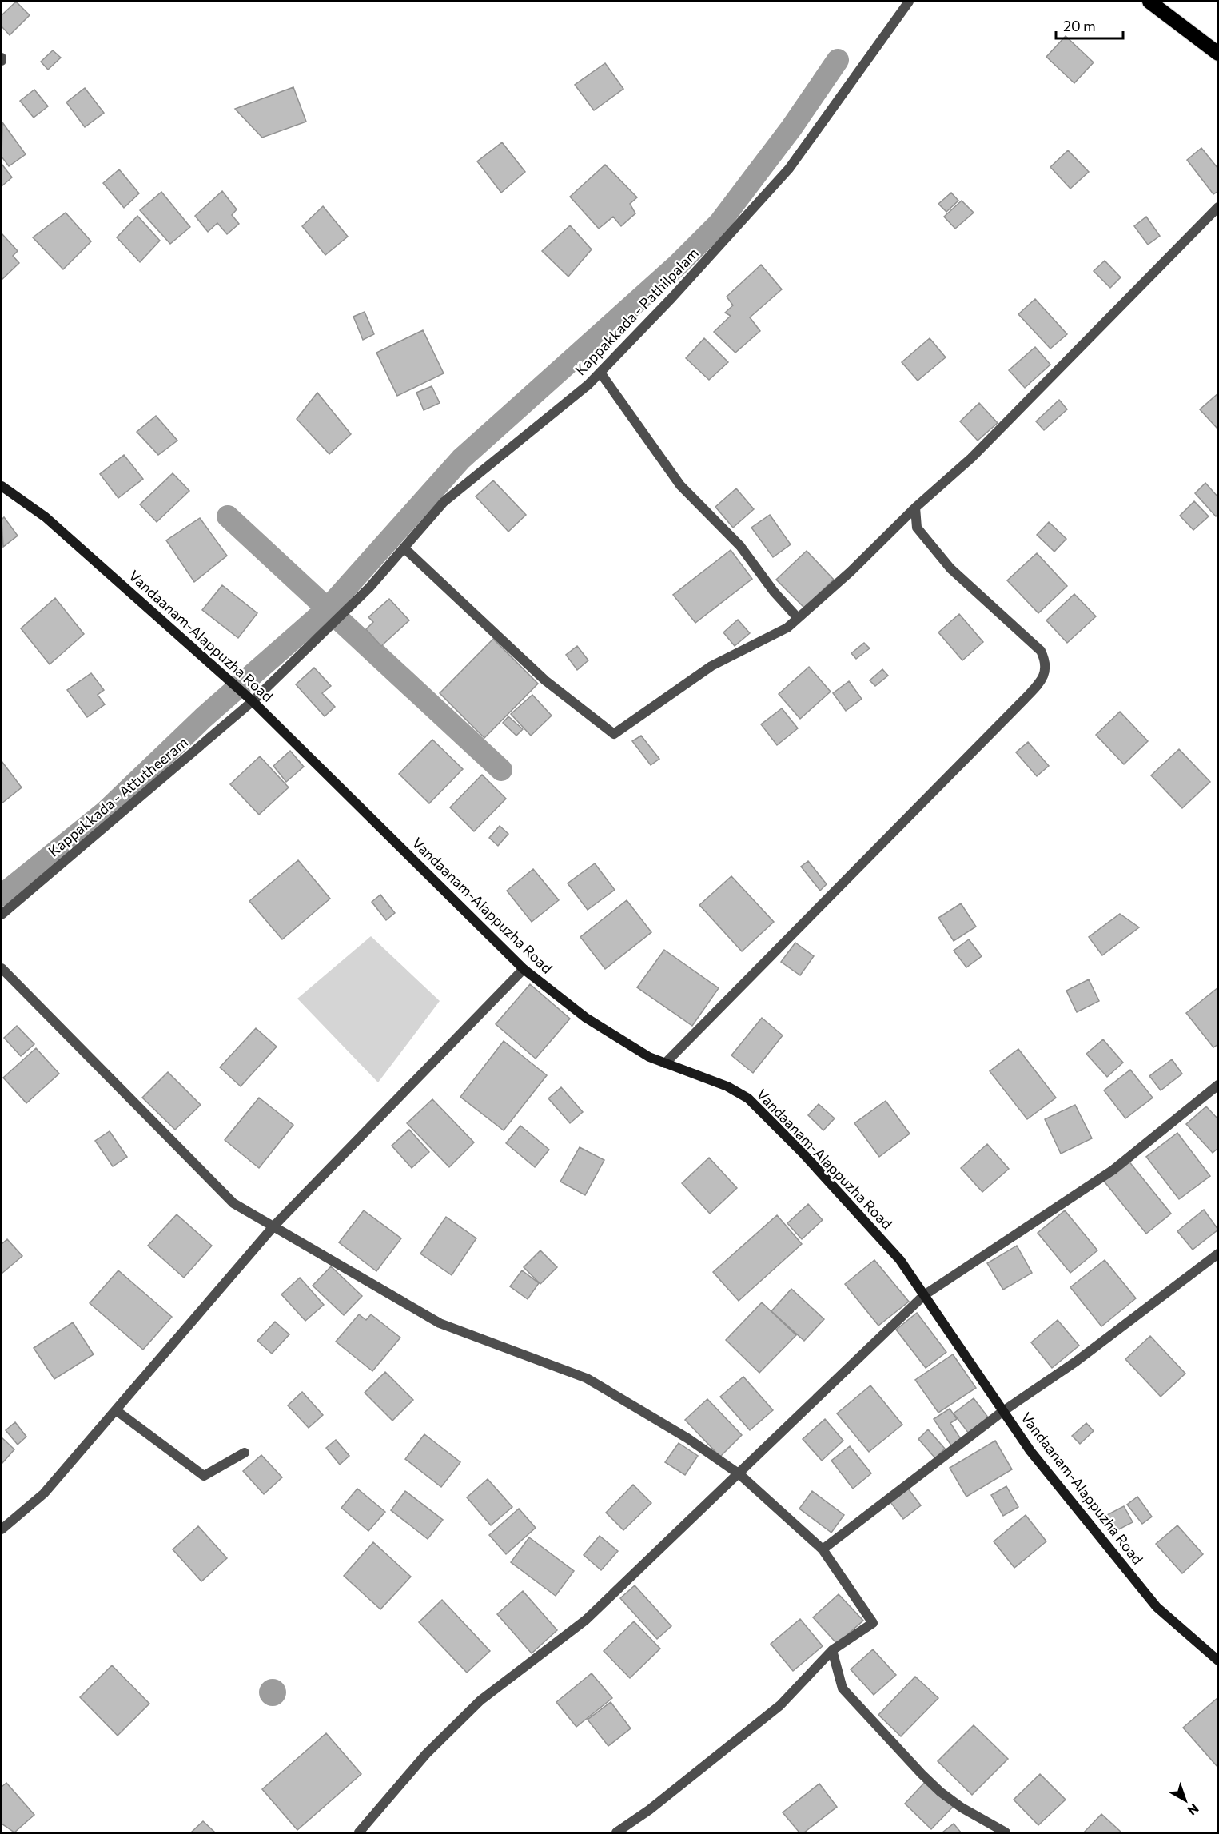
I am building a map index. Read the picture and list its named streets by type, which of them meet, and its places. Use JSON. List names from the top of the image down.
{
  "streets": {
    "main road": ["Vandaanam-Alappuzha Road"],
    "street": ["Kappakkada - Pathilpalam", "Kappakkada - Attutheeram"]
  },
  "crossings": [
    ["Kappakkada - Pathilpalam", "Vandaanam-Alappuzha Road"],
    ["Kappakkada - Pathilpalam", "Kappakkada - Attutheeram"],
    ["Vandaanam-Alappuzha Road", "Kappakkada - Attutheeram"]
  ],
  "scale_bar": "20 m",
  "north": "bottom right"
}
